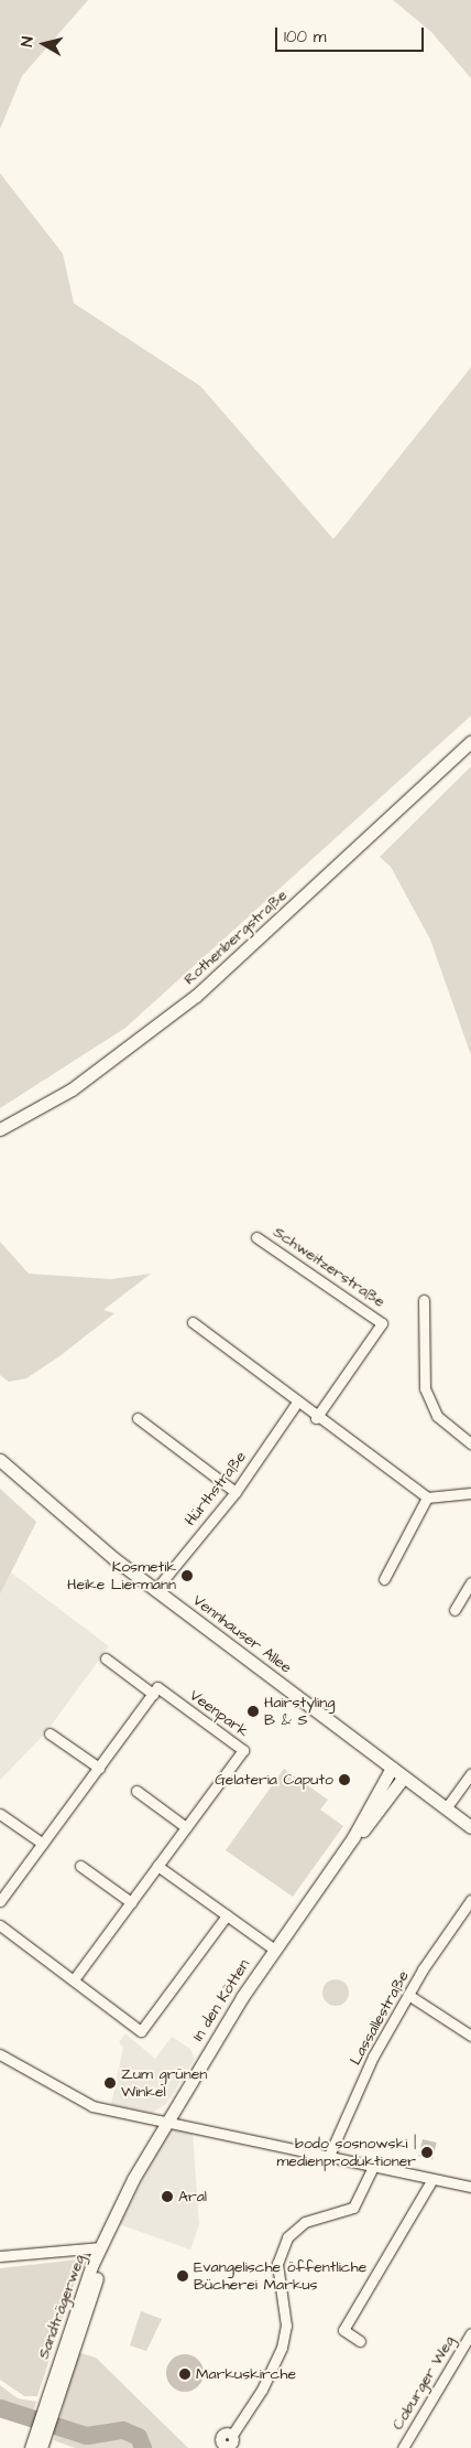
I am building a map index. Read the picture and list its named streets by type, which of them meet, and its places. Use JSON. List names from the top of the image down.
{
  "streets": {
    "main road": [
      "Rothenbergstraße",
      "Vennhauser Allee",
      "In den Kötten",
      "Sandträgerweg"
    ],
    "street": [
      "Schweitzerstraße",
      "Hürthstraße",
      "Veenpark",
      "Lassallestraße",
      "Coburger Weg"
    ]
  },
  "crossings": [
    ["Hürthstraße", "Vennhauser Allee"],
    ["Vennhauser Allee", "In den Kötten"],
    ["In den Kötten", "Sandträgerweg"]
  ],
  "places": [
    "Kosmetik Heike Liermann",
    "Hairstyling B & S",
    "Gelateria Caputo",
    "Zum grünen Winkel",
    "bodo sosnowski | medienproduktioner",
    "Aral",
    "Evangelische öffentliche Bücherei Markus",
    "Markuskirche"
  ],
  "scale_bar": "100 m",
  "north": "left"
}
